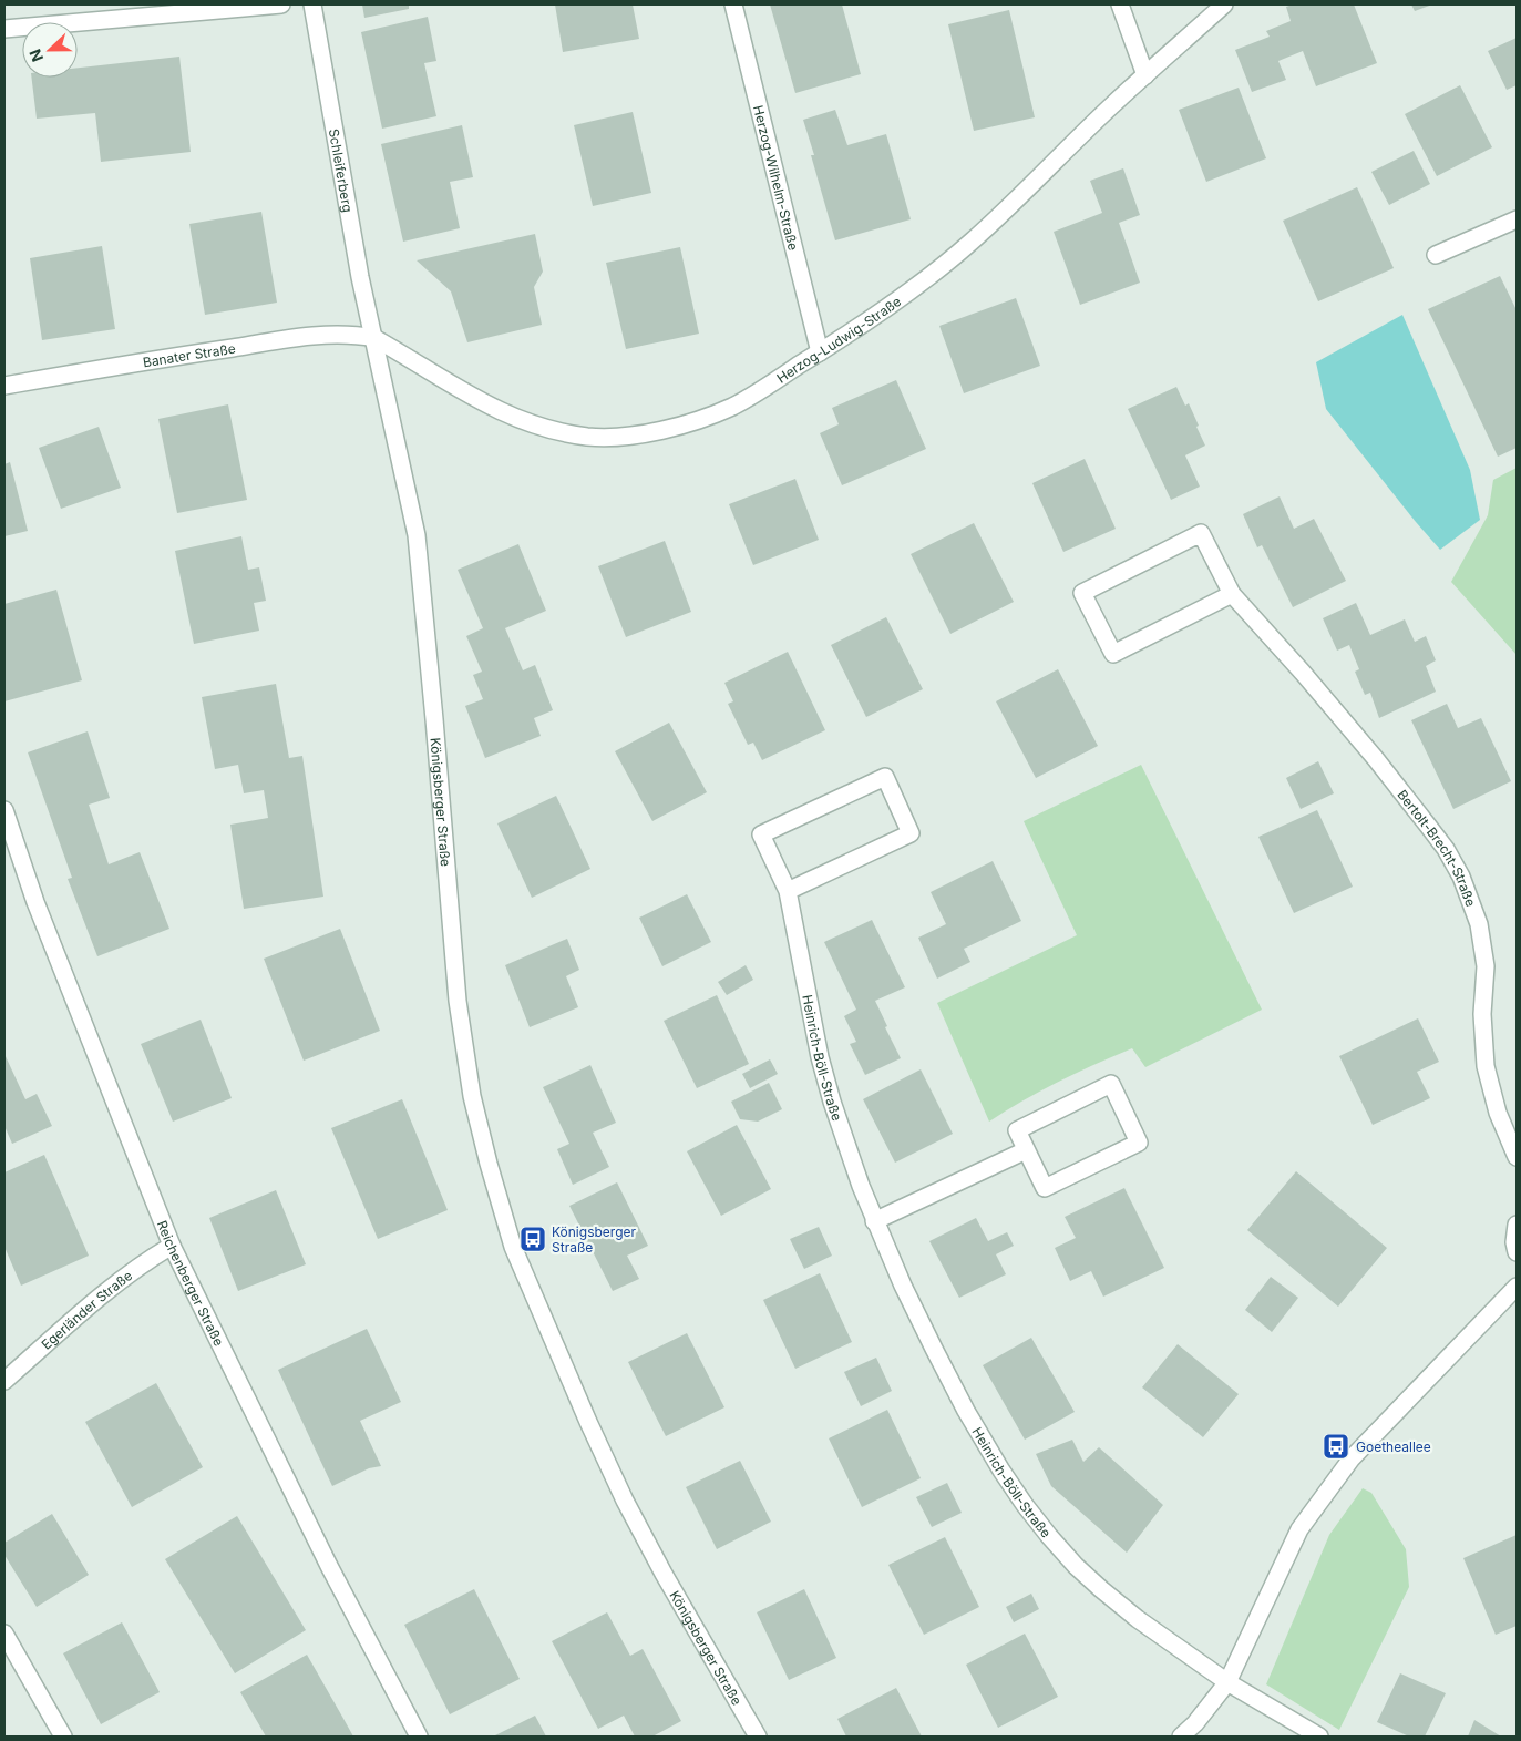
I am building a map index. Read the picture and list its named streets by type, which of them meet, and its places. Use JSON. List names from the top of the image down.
{
  "streets": {
    "street": [
      "Schleiferberg",
      "Herzog-Wilhelm-Straße",
      "Herzog-Ludwig-Straße",
      "Banater Straße",
      "Königsberger Straße",
      "Bertolt-Brecht-Straße",
      "Heinrich-Böll-Straße",
      "Reichenberger Straße",
      "Egerländer Straße"
    ]
  },
  "crossings": [
    ["Schleiferberg", "Herzog-Ludwig-Straße"],
    ["Schleiferberg", "Banater Straße"],
    ["Schleiferberg", "Königsberger Straße"],
    ["Herzog-Wilhelm-Straße", "Herzog-Ludwig-Straße"],
    ["Herzog-Ludwig-Straße", "Banater Straße"],
    ["Herzog-Ludwig-Straße", "Königsberger Straße"],
    ["Banater Straße", "Königsberger Straße"],
    ["Reichenberger Straße", "Egerländer Straße"]
  ],
  "places": {
    "bus stop": ["Königsberger Straße", "Goetheallee"]
  },
  "north": "left"
}
